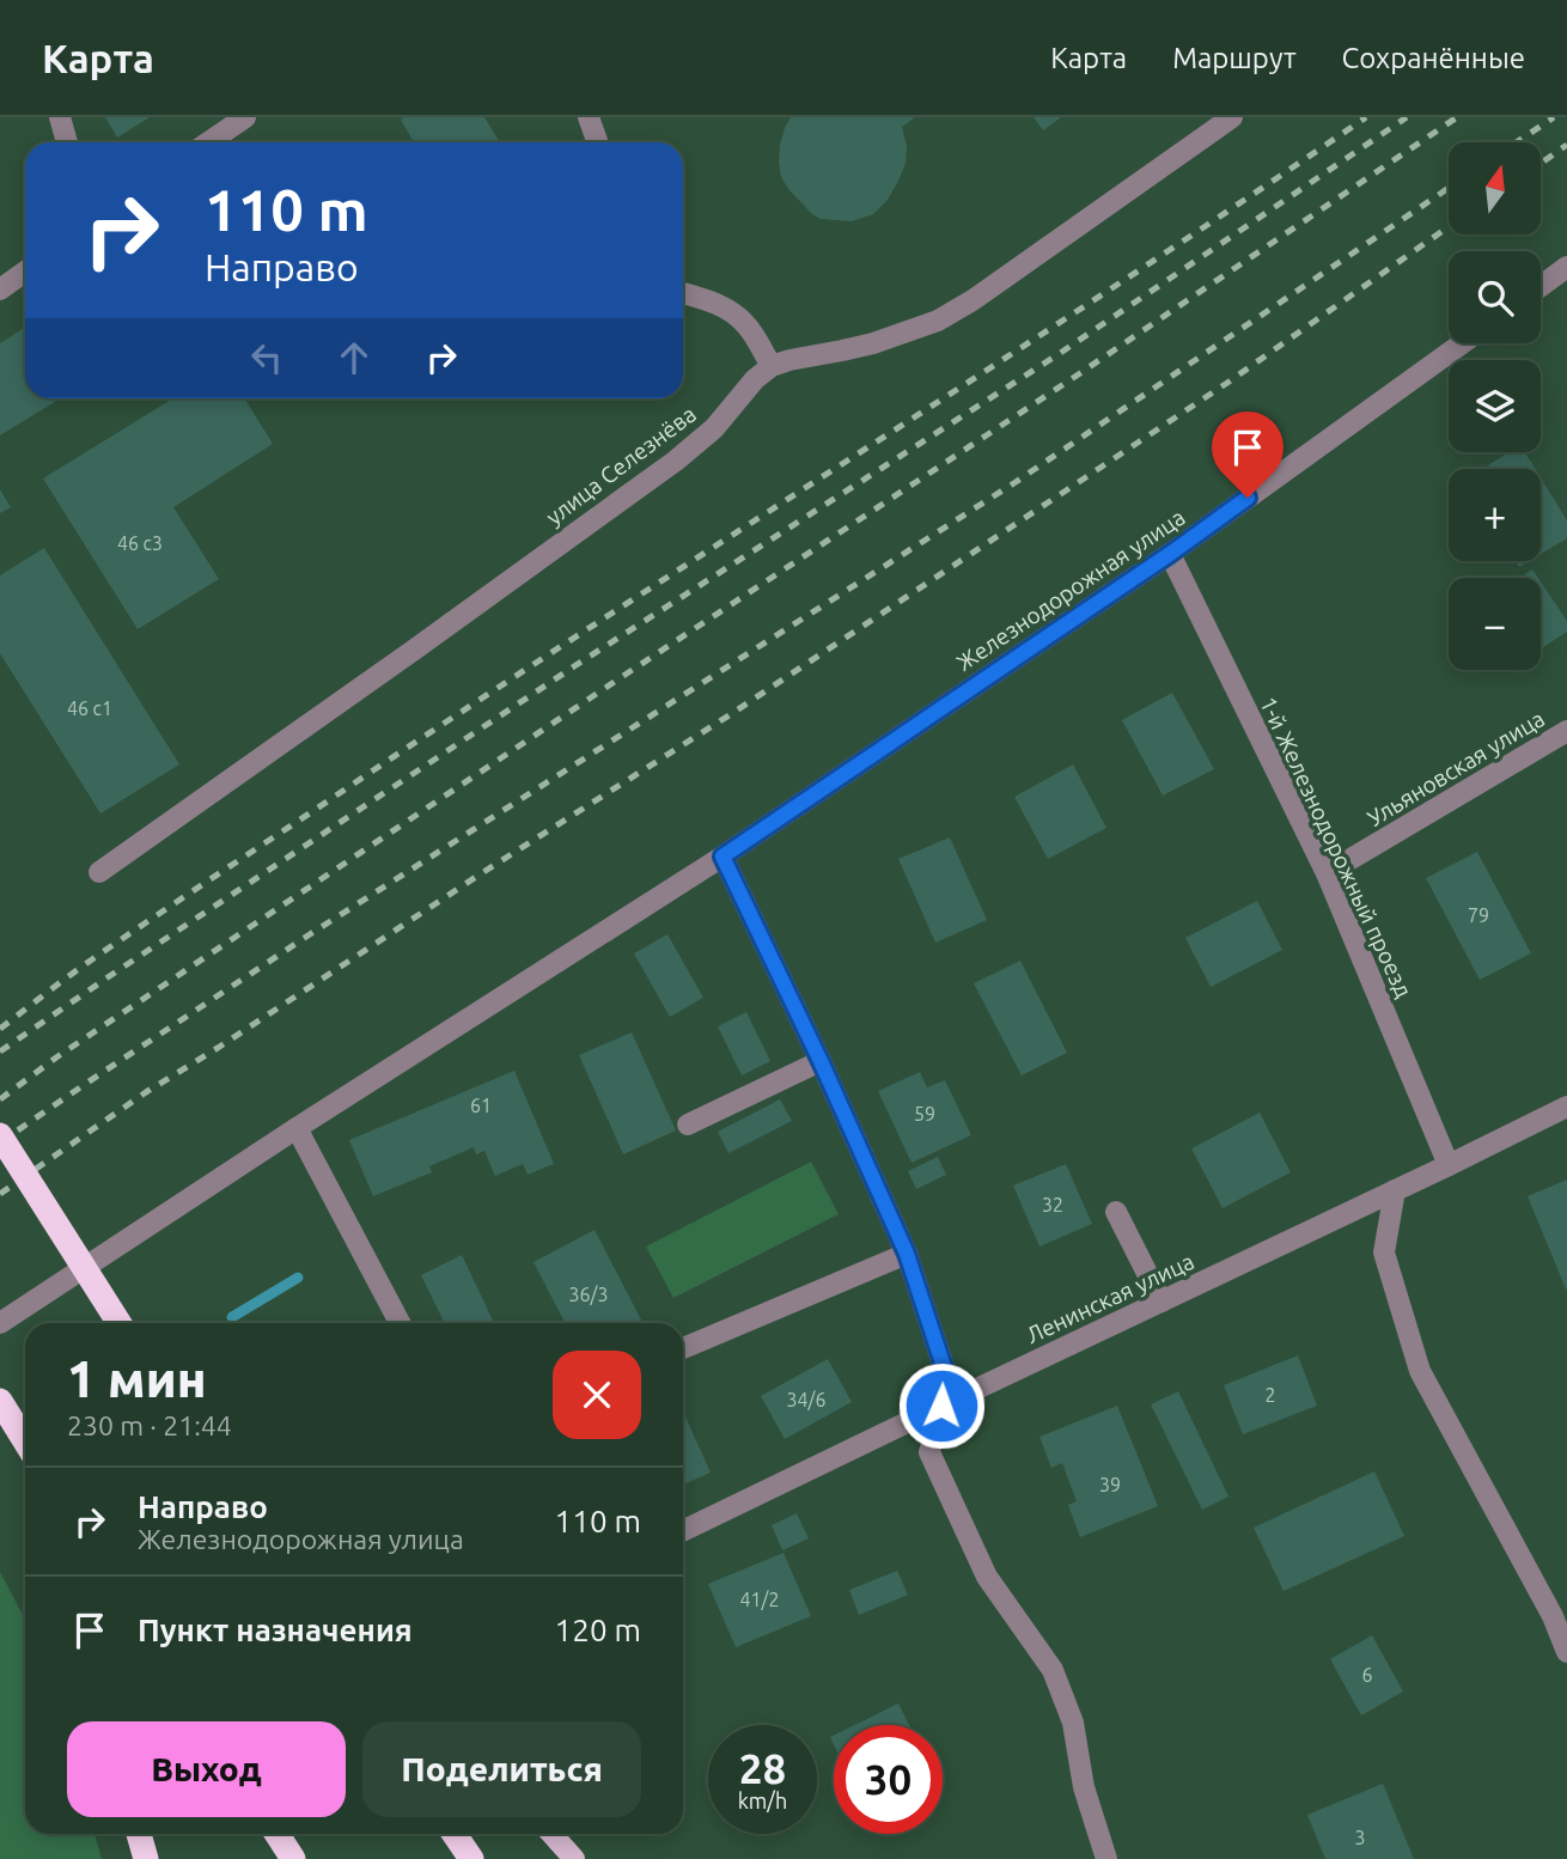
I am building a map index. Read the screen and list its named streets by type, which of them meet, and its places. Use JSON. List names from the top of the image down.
{
  "streets": {
    "street": [
      "улица Селезнёва",
      "Железнодорожная улица",
      "Ульяновская улица",
      "1-й Железнодорожный проезд",
      "Ленинская улица"
    ]
  },
  "crossings": [
    ["Железнодорожная улица", "1-й Железнодорожный проезд"],
    ["Ульяновская улица", "1-й Железнодорожный проезд"],
    ["1-й Железнодорожный проезд", "Ленинская улица"]
  ],
  "house_numbers": [
    "46 с3",
    "46 с1",
    "79",
    "61",
    "59",
    "32",
    "36/3",
    "2",
    "34/6",
    "39",
    "41/2",
    "6",
    "3"
  ],
  "north": "top",
  "page": {
    "header": "Карта",
    "nav": ["Карта", "Маршрут", "Сохранённые"],
    "map_buttons": ["+", "−"],
    "turn": ["110 m", "Направо"],
    "heading": ["1 мин", "230 m · 21:44"],
    "list": [
      {
        "name": "Направо",
        "note": "Железнодорожная улица",
        "value": "110 m"
      },
      {
        "name": "Пункт назначения",
        "value": "120 m"
      }
    ],
    "buttons": ["Выход", "Поделиться"],
    "speed": "28 km/h",
    "limit": "30"
  }
}
